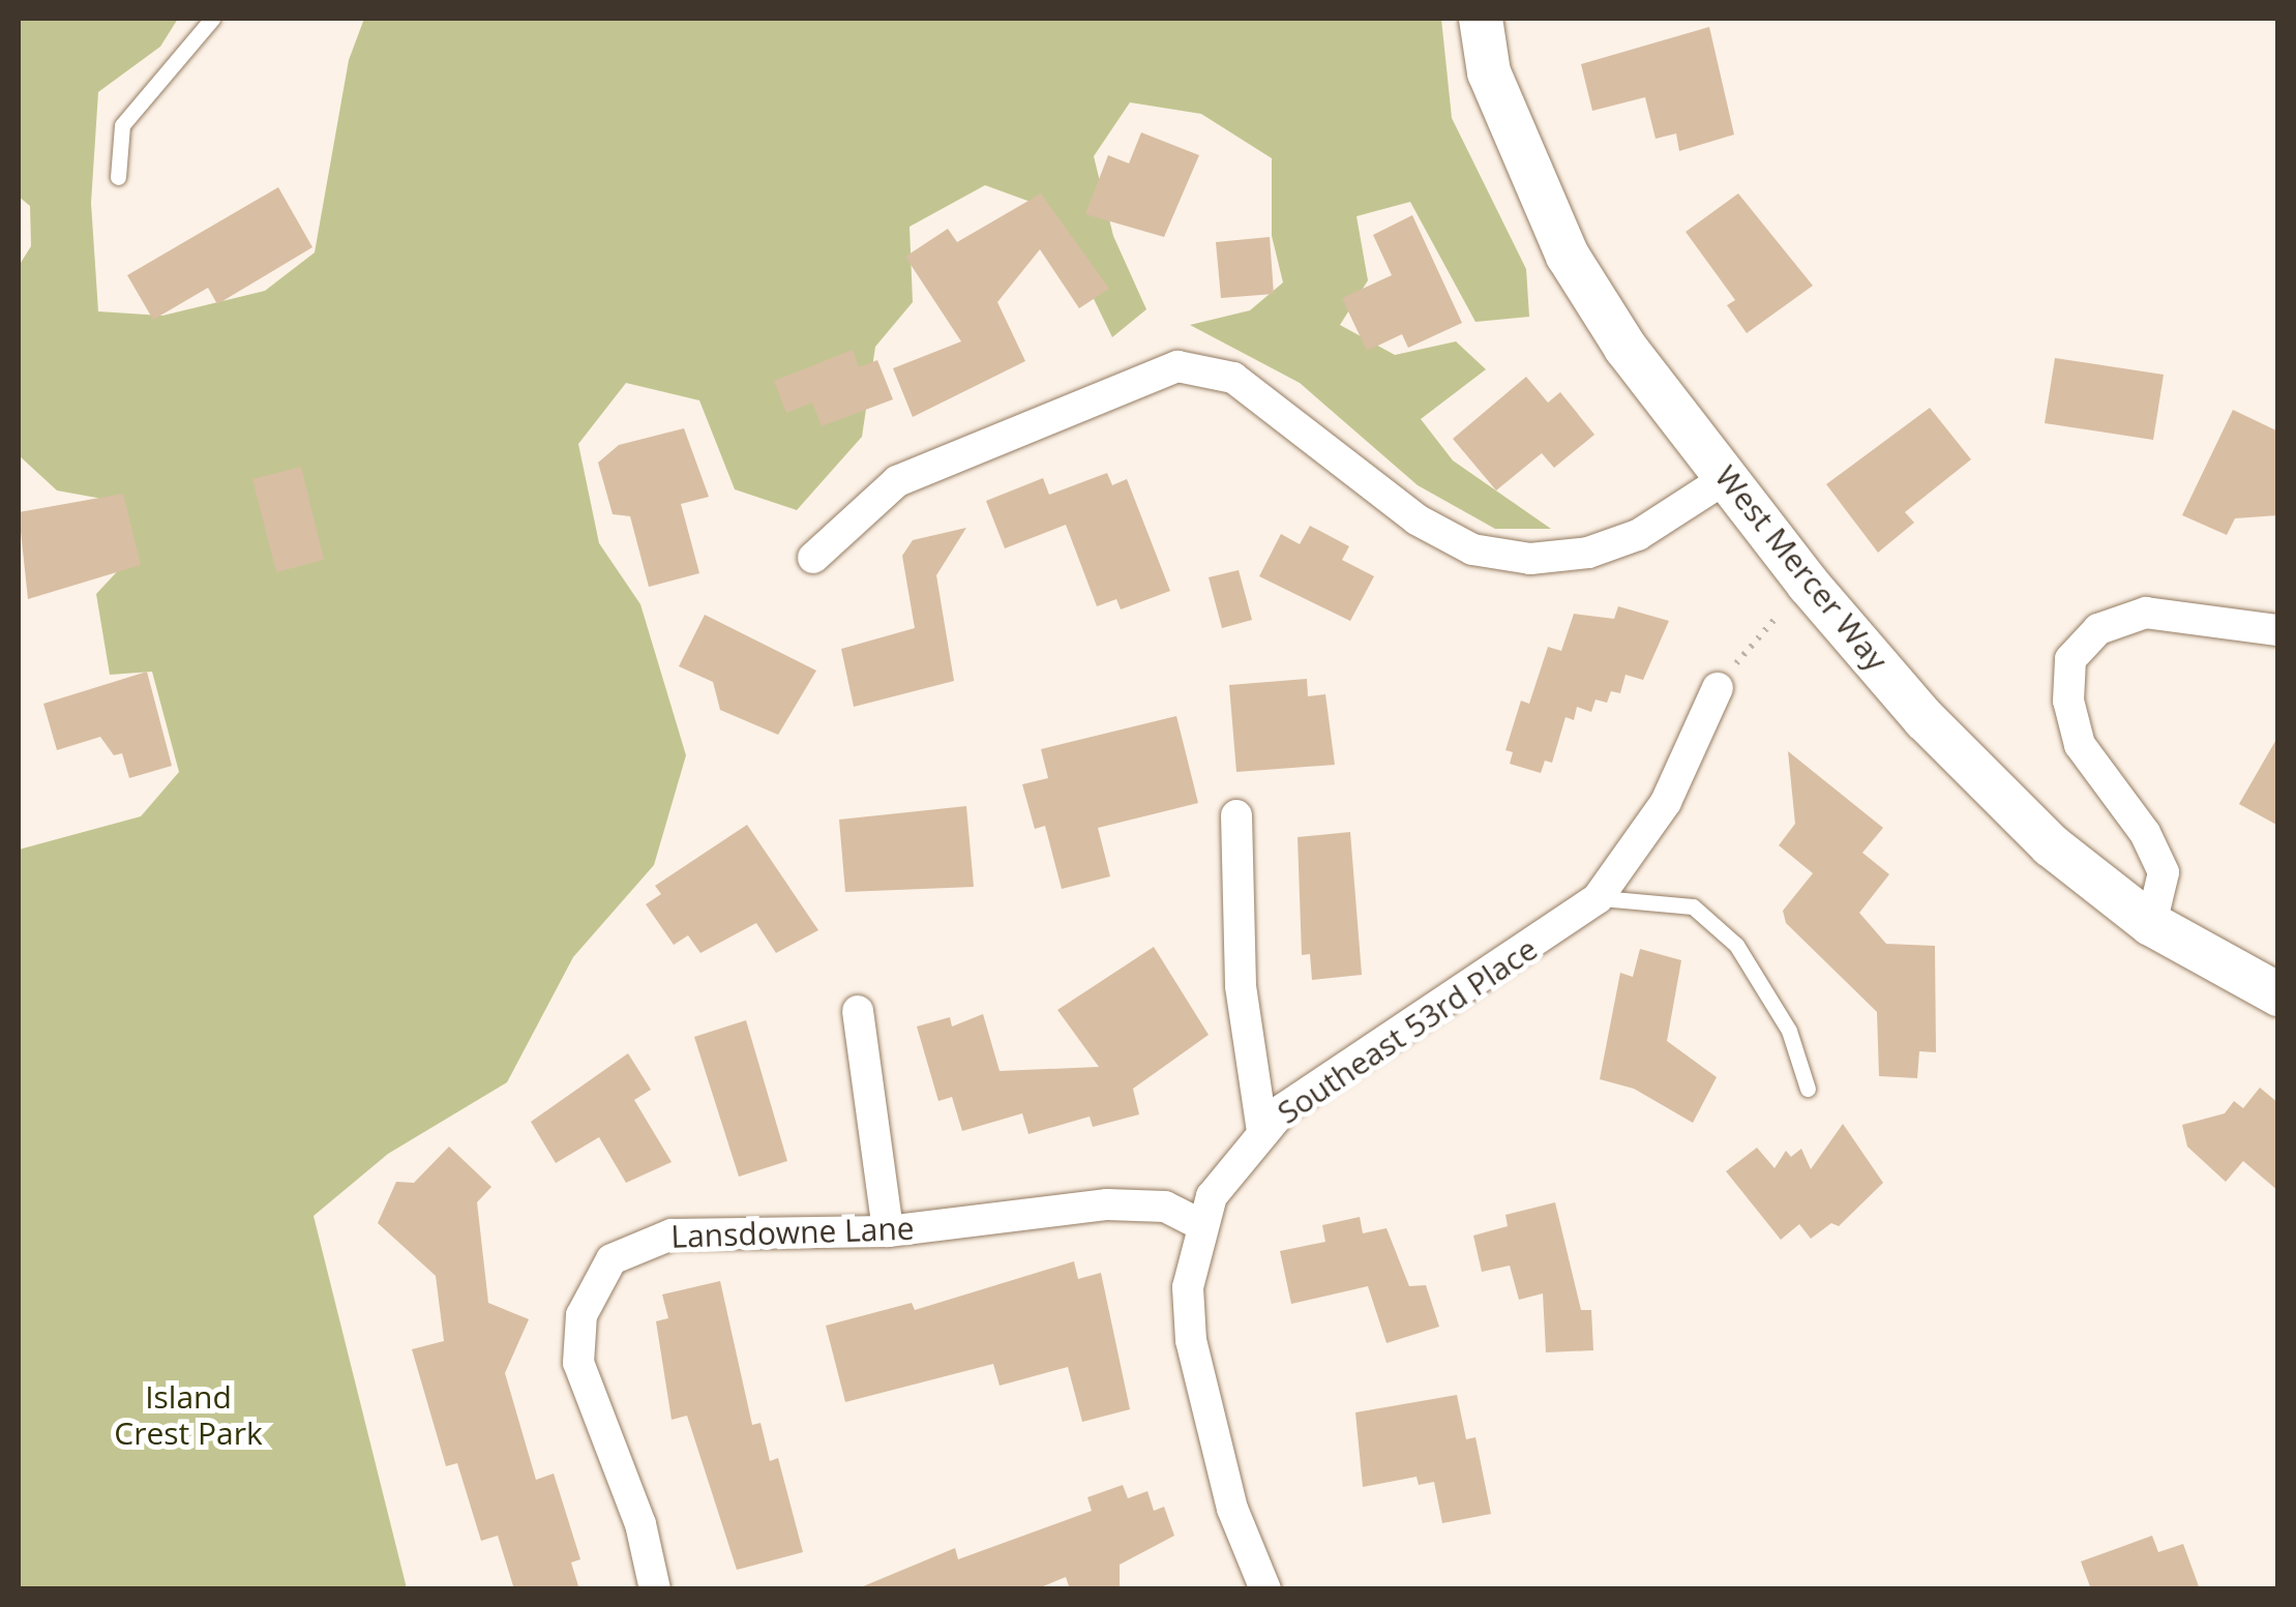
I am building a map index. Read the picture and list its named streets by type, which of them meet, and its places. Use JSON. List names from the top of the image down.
{
  "streets": {
    "street": ["West Mercer Way", "Southeast 53rd Place", "Lansdowne Lane"]
  },
  "crossings": [
    ["Southeast 53rd Place", "Lansdowne Lane"]
  ],
  "parks": ["Island Crest Park"]
}
